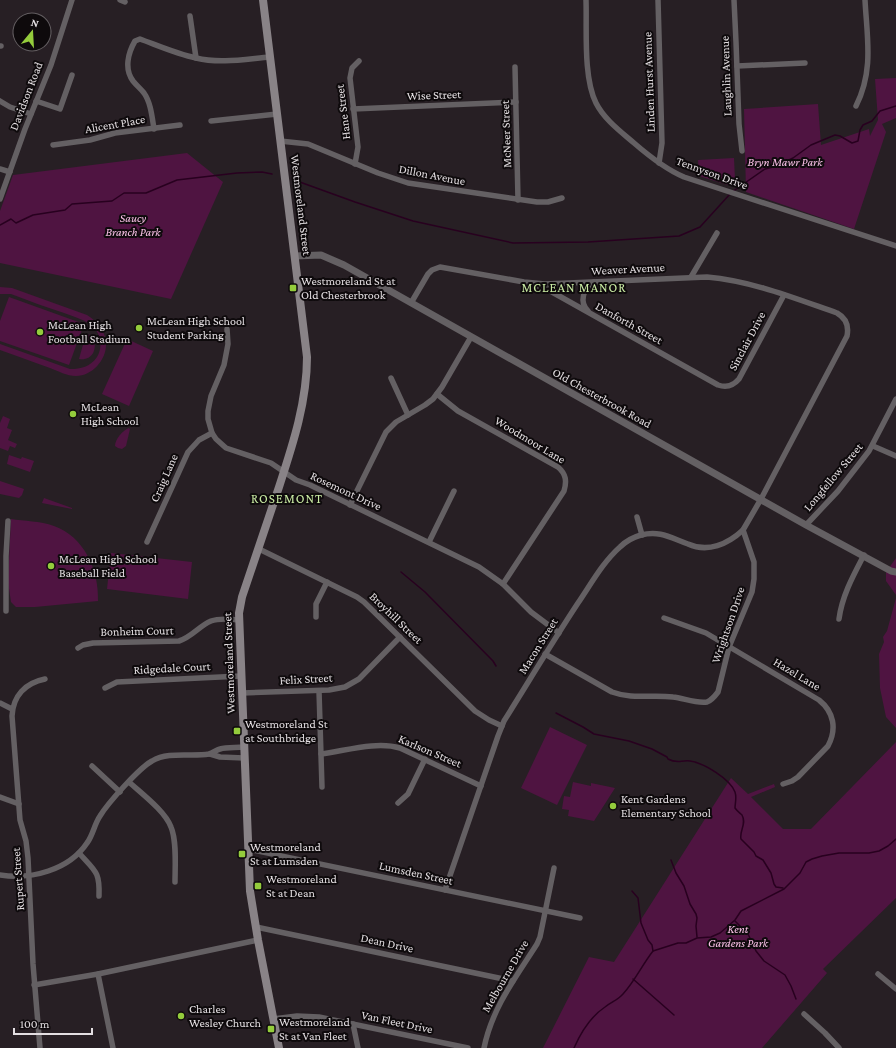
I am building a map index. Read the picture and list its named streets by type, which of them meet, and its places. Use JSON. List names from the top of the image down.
{
  "streets": {
    "main road": ["Westmoreland Street"],
    "street": [
      "Laughlin Avenue",
      "Linden Hurst Avenue",
      "Wise Street",
      "Davidson Road",
      "Hane Street",
      "Alicent Place",
      "McNeer Street",
      "Tennyson Drive",
      "Dillon Avenue",
      "Weaver Avenue",
      "Danforth Street",
      "Sinclair Drive",
      "Old Chesterbrook Road",
      "Woodmoor Lane",
      "Longfellow Street",
      "Craig Lane",
      "Rosemont Drive",
      "Broyhill Street",
      "Wrightson Drive",
      "Bonheim Court",
      "Macon Street",
      "Ridgedale Court",
      "Hazel Lane",
      "Felix Street",
      "Karlson Street",
      "Lumsden Street",
      "Rupert Street",
      "Dean Drive",
      "Melbourne Drive",
      "Van Fleet Drive"
    ]
  },
  "crossings": [
    ["Linden Hurst Avenue", "Tennyson Drive"],
    ["Wise Street", "Hane Street"],
    ["Wise Street", "McNeer Street"],
    ["Hane Street", "Dillon Avenue"],
    ["McNeer Street", "Dillon Avenue"],
    ["Dillon Avenue", "Westmoreland Street"],
    ["Westmoreland Street", "Old Chesterbrook Road"],
    ["Westmoreland Street", "Rosemont Drive"],
    ["Westmoreland Street", "Broyhill Street"],
    ["Westmoreland Street", "Bonheim Court"],
    ["Westmoreland Street", "Ridgedale Court"],
    ["Westmoreland Street", "Felix Street"],
    ["Westmoreland Street", "Lumsden Street"],
    ["Westmoreland Street", "Dean Drive"],
    ["Westmoreland Street", "Van Fleet Drive"],
    ["Weaver Avenue", "Danforth Street"],
    ["Weaver Avenue", "Sinclair Drive"],
    ["Weaver Avenue", "Old Chesterbrook Road"],
    ["Danforth Street", "Sinclair Drive"],
    ["Old Chesterbrook Road", "Longfellow Street"],
    ["Woodmoor Lane", "Rosemont Drive"],
    ["Craig Lane", "Rosemont Drive"],
    ["Rosemont Drive", "Macon Street"],
    ["Broyhill Street", "Macon Street"],
    ["Broyhill Street", "Felix Street"],
    ["Wrightson Drive", "Macon Street"],
    ["Wrightson Drive", "Hazel Lane"],
    ["Macon Street", "Karlson Street"],
    ["Macon Street", "Lumsden Street"],
    ["Lumsden Street", "Melbourne Drive"],
    ["Dean Drive", "Melbourne Drive"]
  ],
  "districts": ["MCLEAN MANOR", "ROSEMONT"],
  "parks": ["Bryn Mawr Park", "Saucy Branch Park", "Kent Gardens Park"],
  "places": {
    "transit": [
      "Westmoreland St at Old Chesterbrook",
      "Westmoreland St at Southbridge",
      "Westmoreland St at Lumsden",
      "Westmoreland St at Dean",
      "Westmoreland St at Van Fleet"
    ],
    "other": [
      "McLean High School Student Parking",
      "McLean High Football Stadium",
      "McLean High School",
      "McLean High School Baseball Field",
      "Kent Gardens Elementary School",
      "Charles Wesley Church"
    ]
  },
  "scale_bar": "100 m",
  "north": "top"
}
